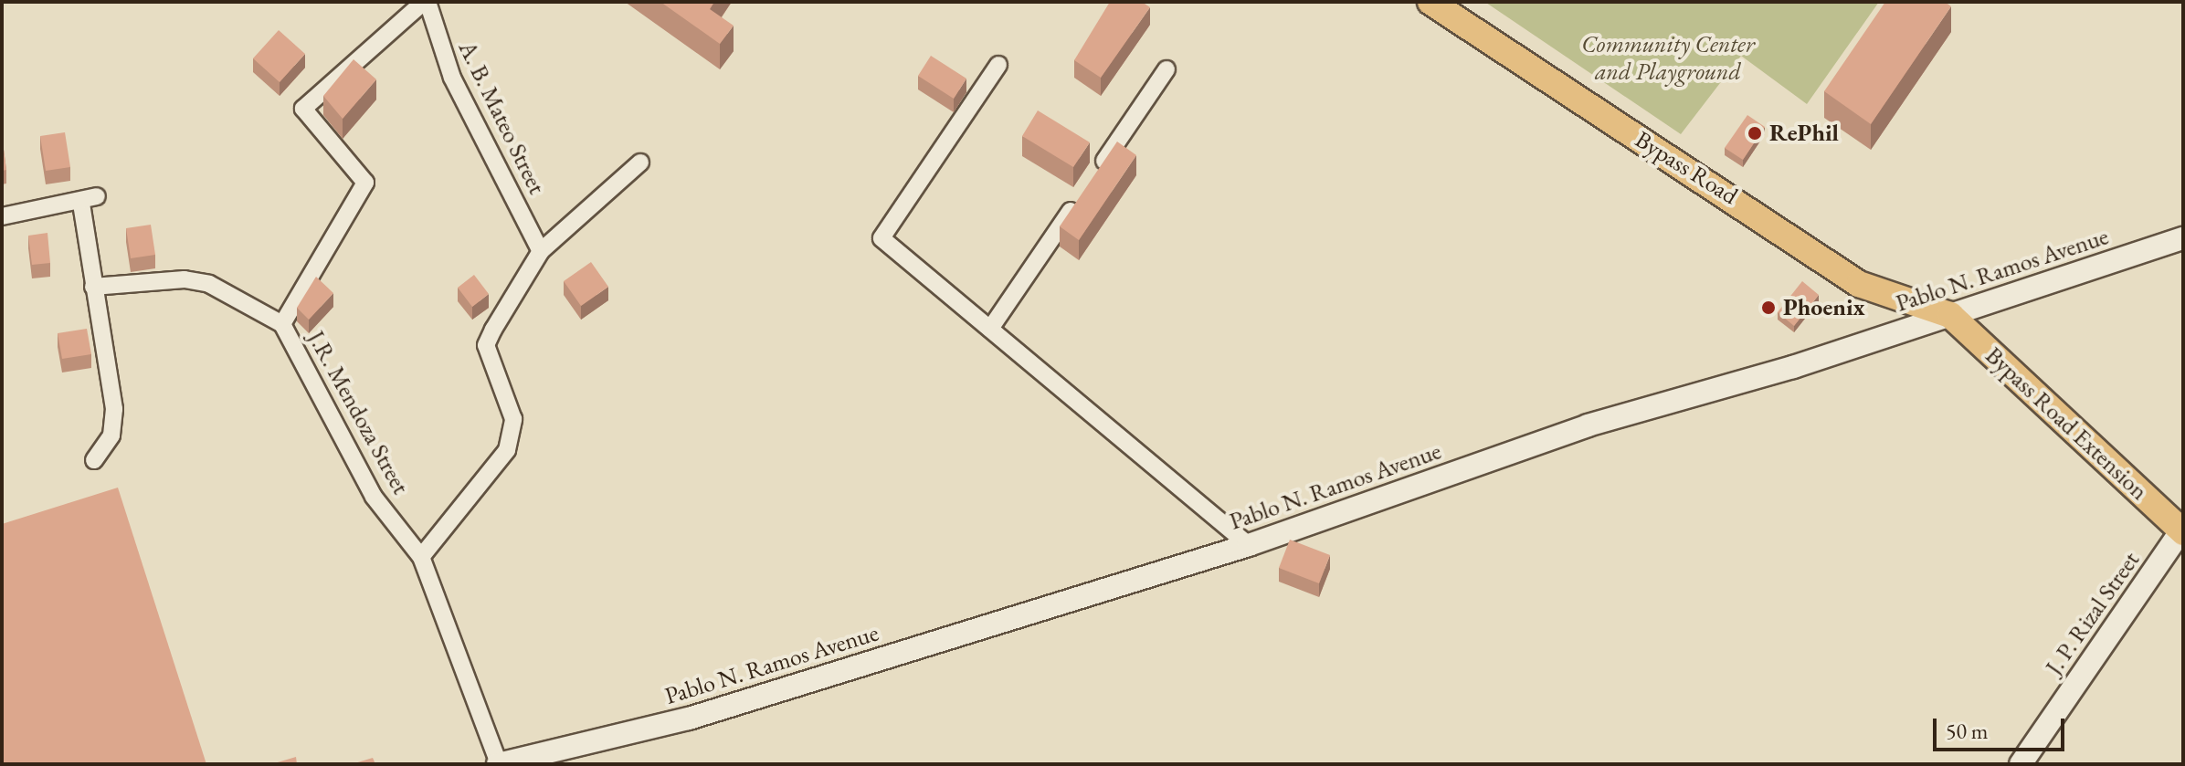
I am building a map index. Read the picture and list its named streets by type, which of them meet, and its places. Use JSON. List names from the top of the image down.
{
  "streets": {
    "main road": ["Bypass Road", "Bypass Road Extension"],
    "street": [
      "A. B. Mateo Street",
      "Pablo N. Ramos Avenue",
      "J.R. Mendoza Street",
      "J. P. Rizal Street"
    ]
  },
  "crossings": [
    ["Bypass Road", "Pablo N. Ramos Avenue"],
    ["Bypass Road", "Bypass Road Extension"],
    ["Pablo N. Ramos Avenue", "J.R. Mendoza Street"],
    ["Pablo N. Ramos Avenue", "Bypass Road Extension"],
    ["Bypass Road Extension", "J. P. Rizal Street"]
  ],
  "parks": ["Community Center and Playground"],
  "places": ["RePhil", "Phoenix"],
  "scale_bar": "50 m"
}
